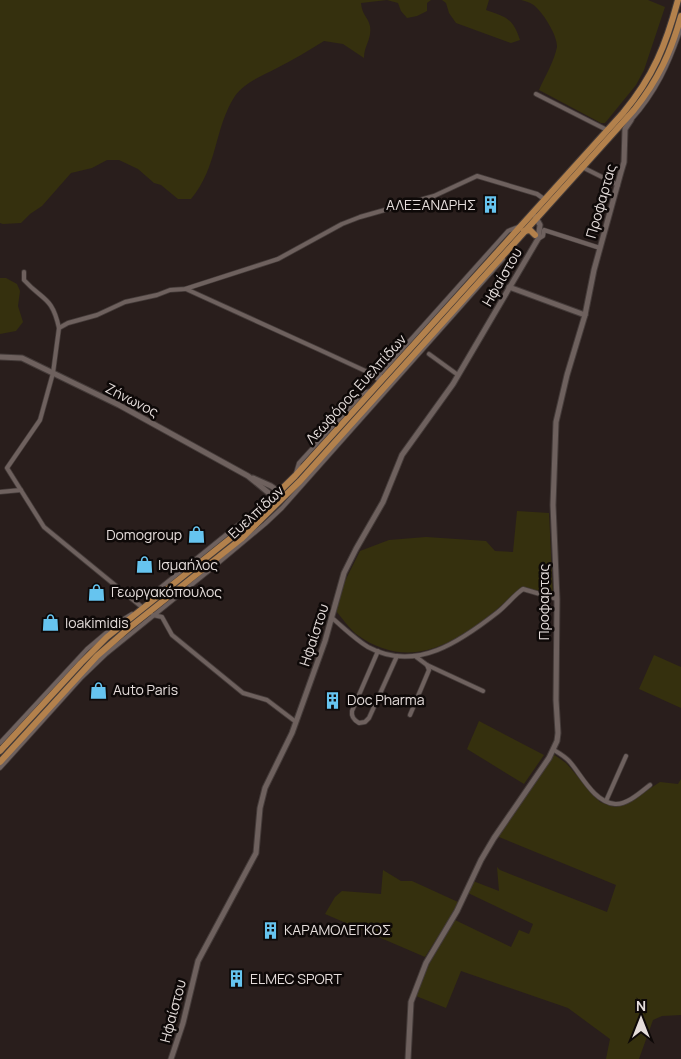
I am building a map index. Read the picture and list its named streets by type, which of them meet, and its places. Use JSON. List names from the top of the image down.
{
  "streets": {
    "main road": ["Λεωφόρος Ευελπίδων"],
    "street": [
      "Προφαρτας",
      "Ηφαίστου",
      "Ζήνωνος",
      "Ευελπίδων"
    ]
  },
  "crossings": [
    ["Προφαρτας", "Λεωφόρος Ευελπίδων"],
    ["Λεωφόρος Ευελπίδων", "Ζήνωνος"],
    ["Λεωφόρος Ευελπίδων", "Ευελπίδων"]
  ],
  "places": {
    "building": [
      "ΑΛΕΞΑΝΔΡΗΣ",
      "Doc Pharma",
      "ΚΑΡΑΜΟΛΕΓΚΟΣ",
      "ELMEC SPORT"
    ],
    "shop": [
      "Domogroup",
      "Ισμαήλος",
      "Γεωργακόπουλος",
      "Ioakimidis",
      "Auto Paris"
    ]
  },
  "north": "top"
}
